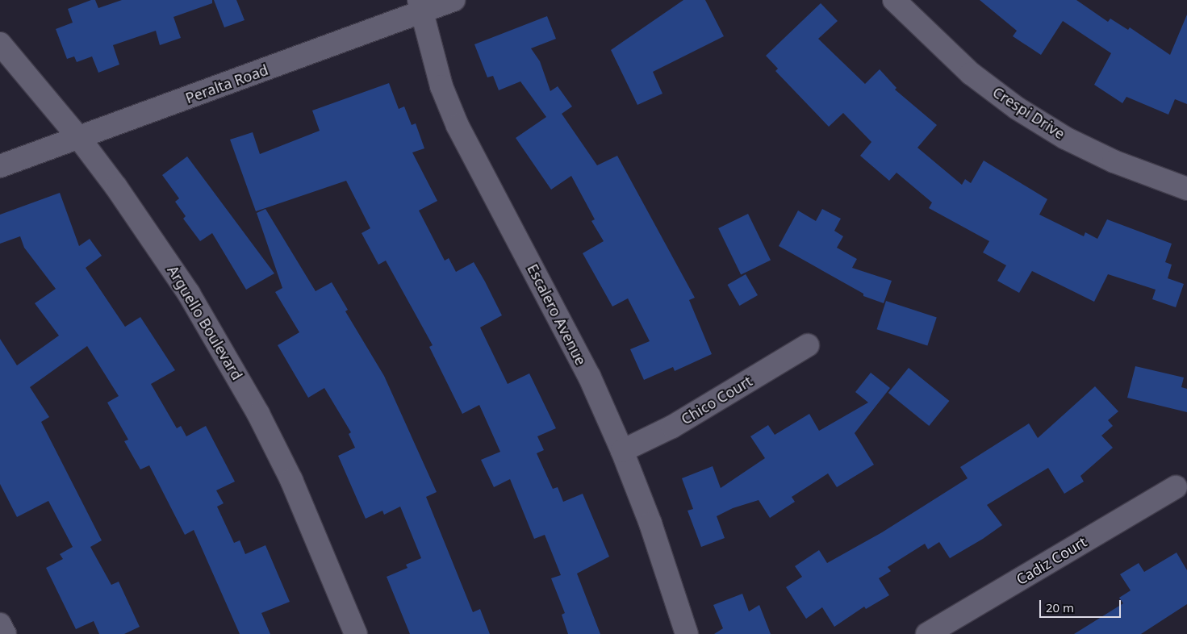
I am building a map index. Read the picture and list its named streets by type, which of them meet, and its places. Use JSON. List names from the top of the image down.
{
  "streets": {
    "street": [
      "Peralta Road",
      "Crespi Drive",
      "Escalero Avenue",
      "Arguello Boulevard",
      "Chico Court",
      "Cadiz Court"
    ]
  },
  "crossings": [
    ["Peralta Road", "Escalero Avenue"],
    ["Peralta Road", "Arguello Boulevard"],
    ["Escalero Avenue", "Chico Court"]
  ],
  "scale_bar": "20 m"
}
